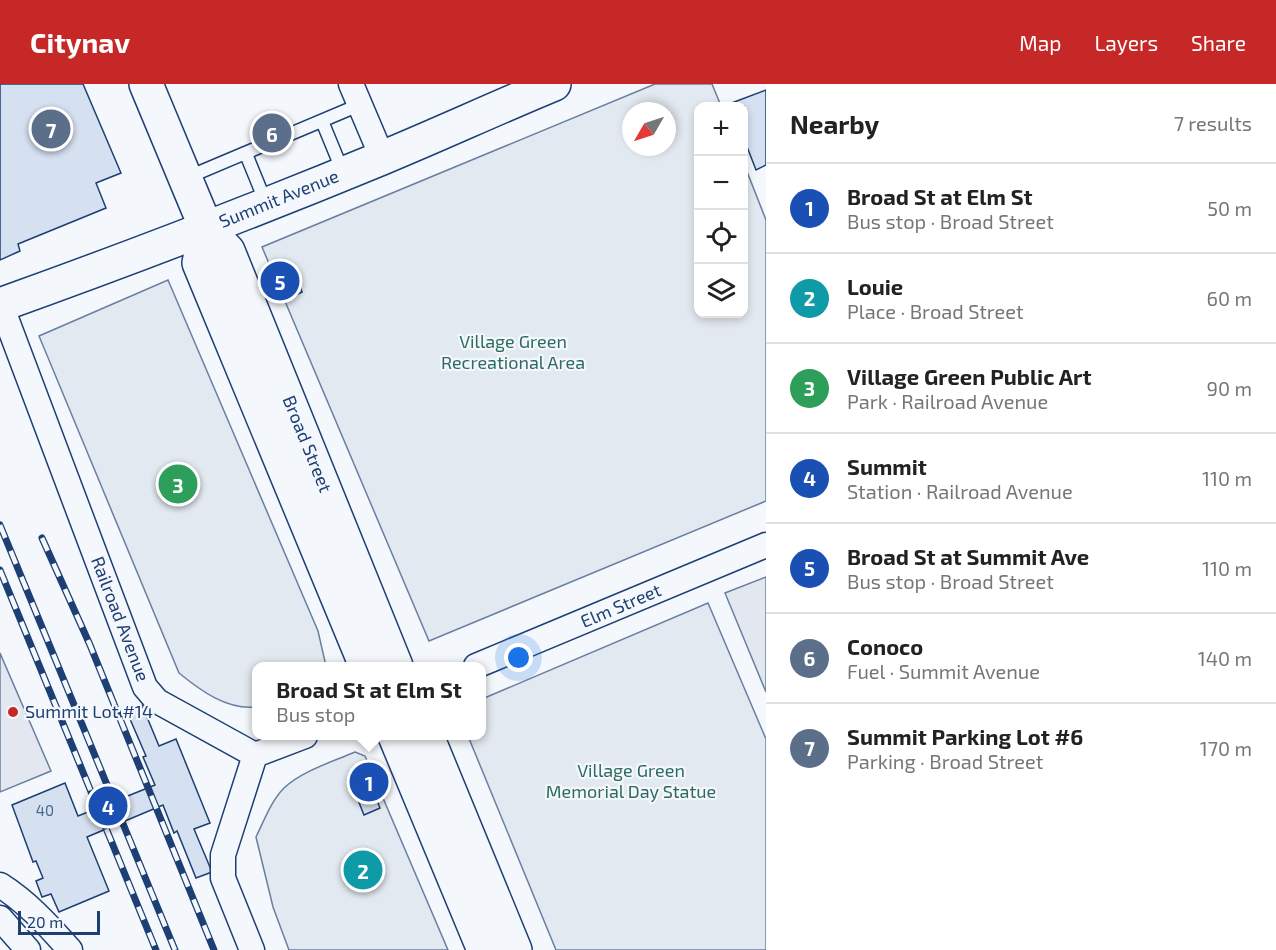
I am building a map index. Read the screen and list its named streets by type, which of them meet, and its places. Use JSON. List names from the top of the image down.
{
  "streets": {
    "main road": ["Summit Avenue", "Broad Street"],
    "street": ["Elm Street", "Railroad Avenue"]
  },
  "crossings": [
    ["Summit Avenue", "Broad Street"],
    ["Summit Avenue", "Railroad Avenue"]
  ],
  "parks": ["Village Green Recreational Area", "Village Green Memorial Day Statue"],
  "places": ["Summit Lot #14"],
  "house_numbers": ["40"],
  "scale_bar": "20 m",
  "north": "bottom left",
  "page": {
    "header": "Citynav",
    "nav": ["Map", "Layers", "Share"],
    "heading": ["Nearby", "7 results"],
    "map_buttons": ["+", "−"],
    "pins": [
      "7",
      "6",
      "5",
      "3",
      "1",
      "4",
      "2"
    ],
    "list": [
      {
        "mark": "1",
        "name": "Broad St at Elm St",
        "note": "Bus stop · Broad Street",
        "value": "50 m"
      },
      {
        "mark": "2",
        "name": "Louie",
        "note": "Place · Broad Street",
        "value": "60 m"
      },
      {
        "mark": "3",
        "name": "Village Green Public Art",
        "note": "Park · Railroad Avenue",
        "value": "90 m"
      },
      {
        "mark": "4",
        "name": "Summit",
        "note": "Station · Railroad Avenue",
        "value": "110 m"
      },
      {
        "mark": "5",
        "name": "Broad St at Summit Ave",
        "note": "Bus stop · Broad Street",
        "value": "110 m"
      },
      {
        "mark": "6",
        "name": "Conoco",
        "note": "Fuel · Summit Avenue",
        "value": "140 m"
      },
      {
        "mark": "7",
        "name": "Summit Parking Lot #6",
        "note": "Parking · Broad Street",
        "value": "170 m"
      }
    ],
    "popup": ["Broad St at Elm St", "Bus stop"],
    "scale": "20 m"
  }
}
